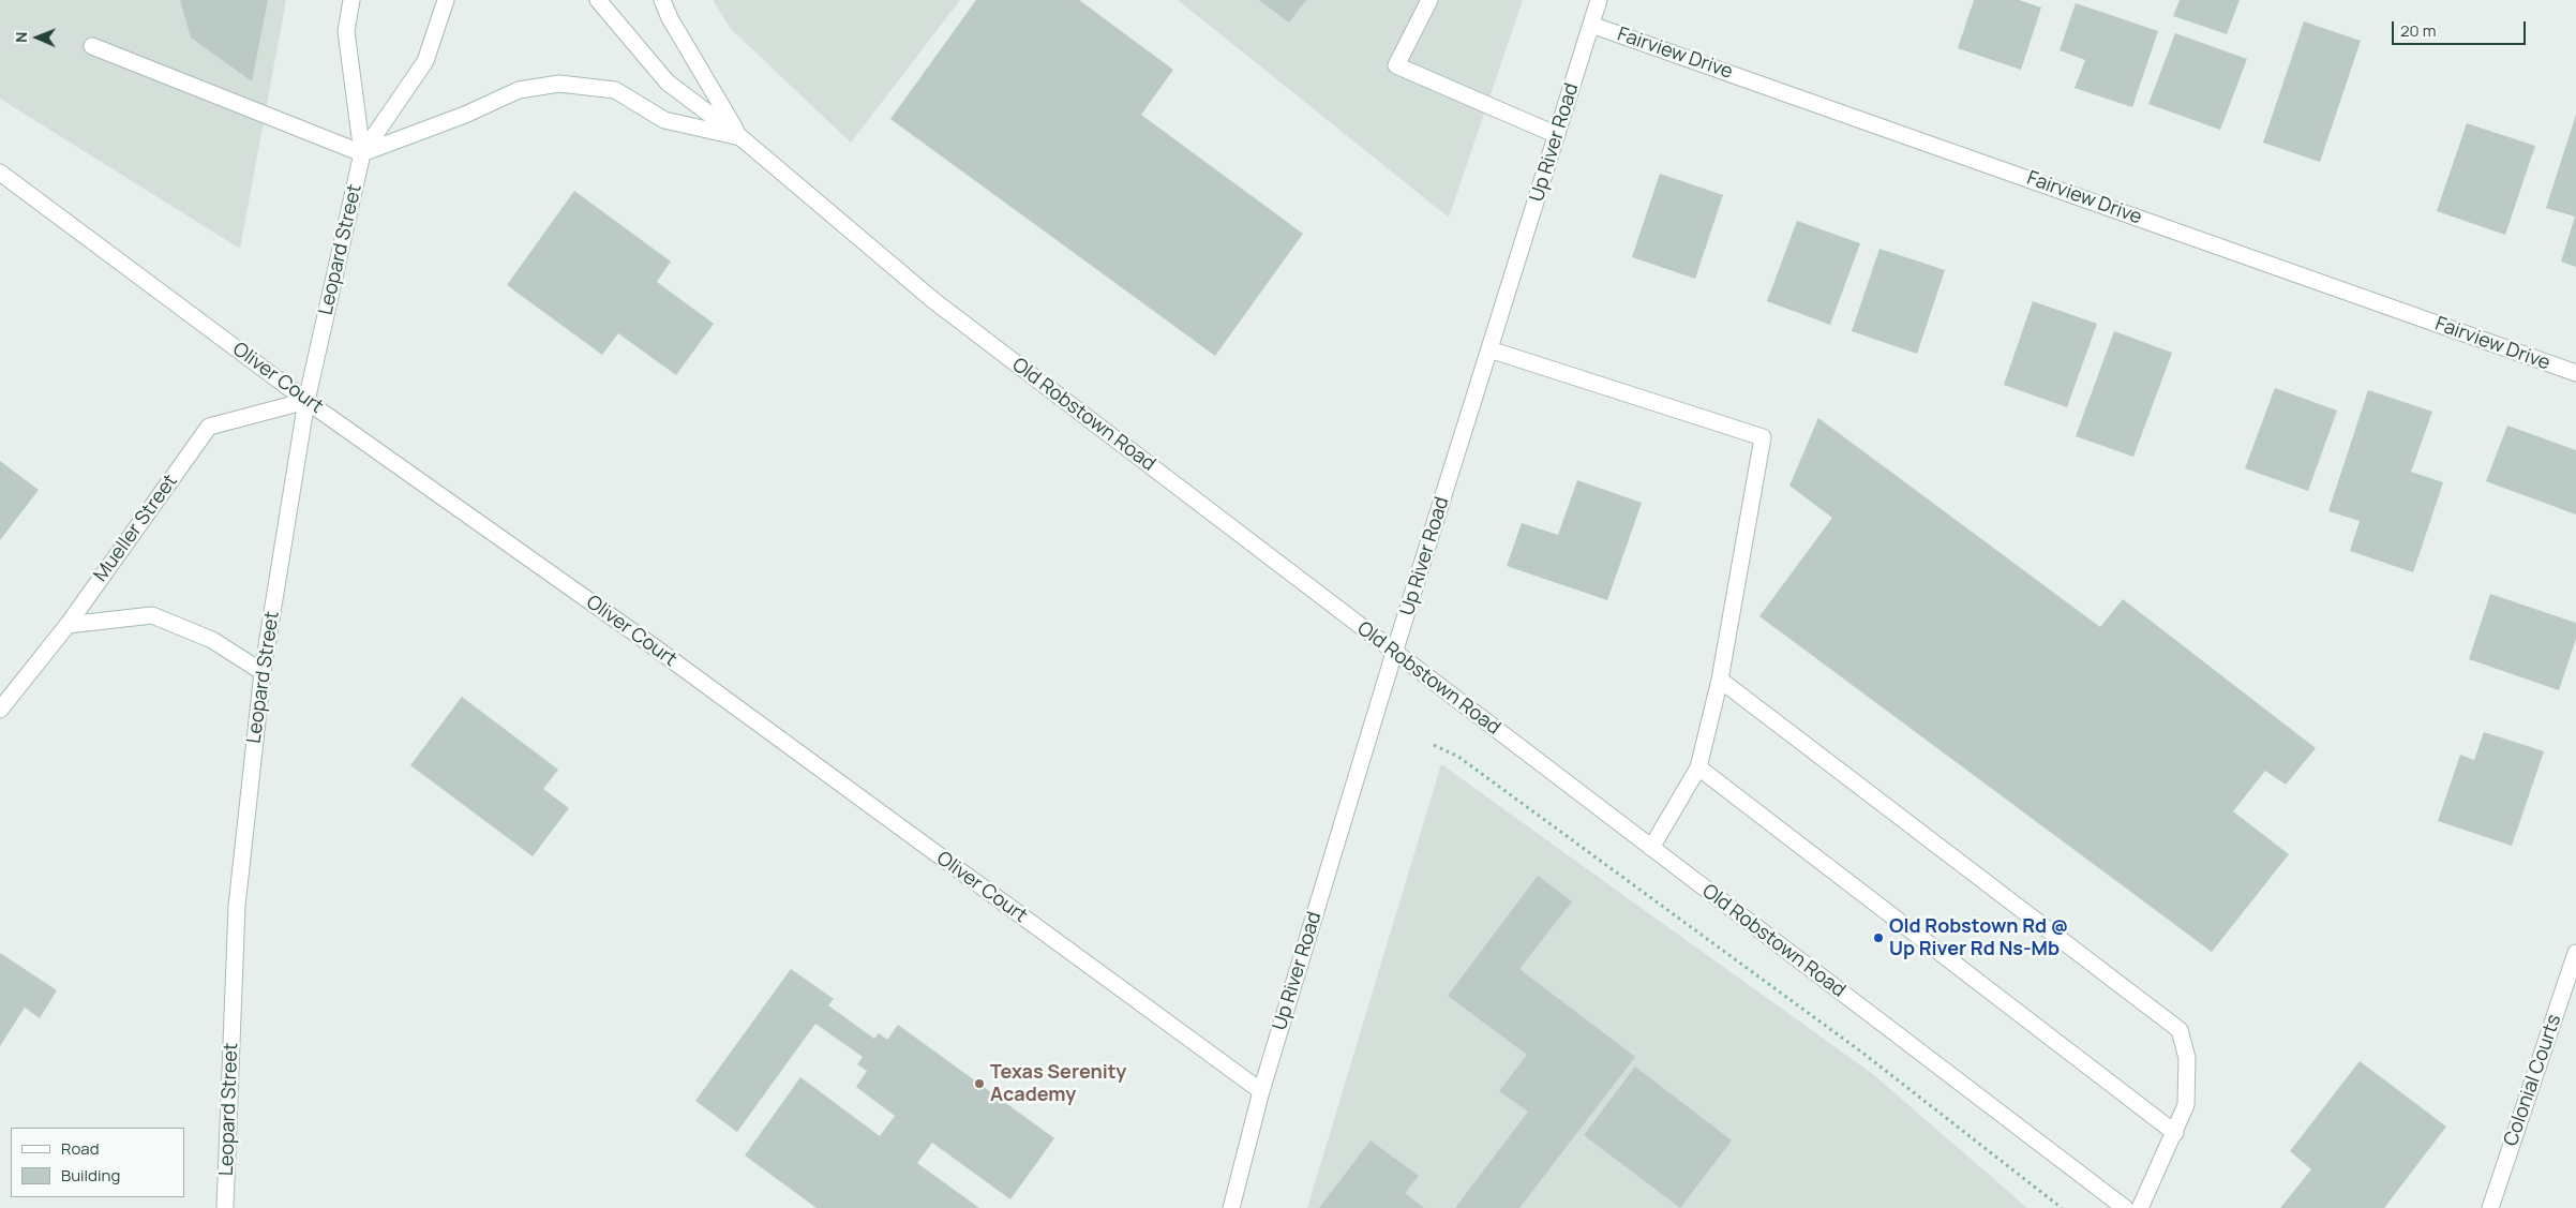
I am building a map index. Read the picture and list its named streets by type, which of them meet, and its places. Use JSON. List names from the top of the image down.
{
  "streets": {
    "street": [
      "Fairview Drive",
      "Up River Road",
      "Leopard Street",
      "Oliver Court",
      "Old Robstown Road",
      "Mueller Street",
      "Colonial Courts"
    ]
  },
  "crossings": [
    ["Fairview Drive", "Up River Road"],
    ["Up River Road", "Oliver Court"],
    ["Up River Road", "Old Robstown Road"],
    ["Leopard Street", "Oliver Court"],
    ["Leopard Street", "Mueller Street"],
    ["Oliver Court", "Mueller Street"]
  ],
  "places": ["Old Robstown Rd @ Up River Rd Ns-Mb", "Texas Serenity Academy"],
  "legend": ["Road", "Building"],
  "scale_bar": "20 m",
  "north": "left"
}
